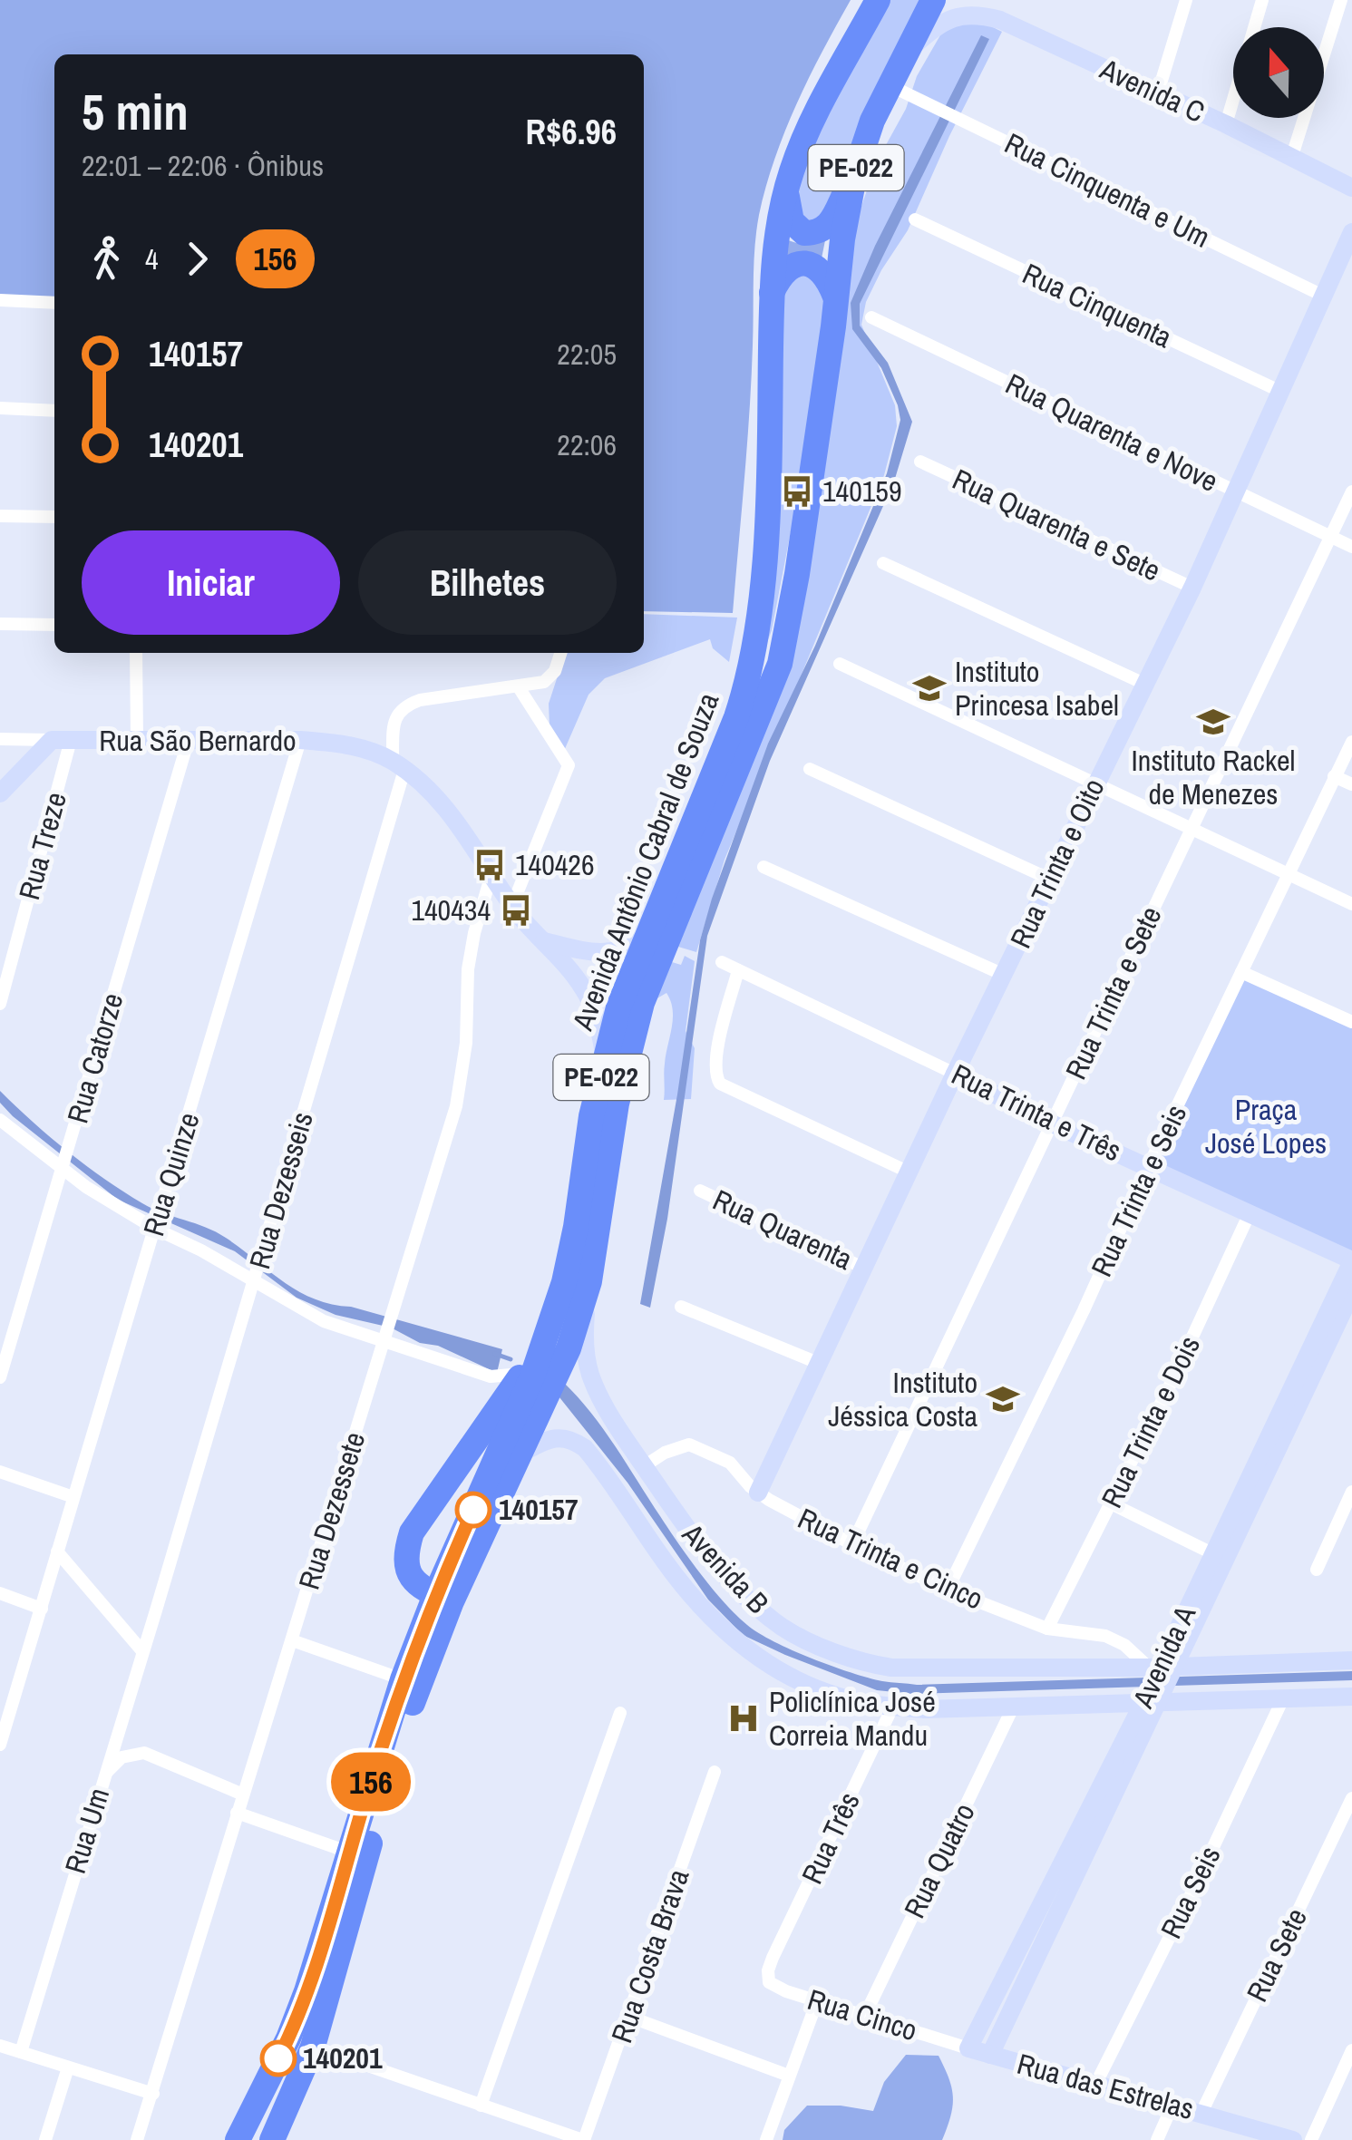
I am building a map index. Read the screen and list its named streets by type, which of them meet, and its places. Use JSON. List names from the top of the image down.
{
  "streets": {
    "highway": ["PE-022", "Avenida Antônio Cabral de Souza"],
    "street": [
      "Avenida C",
      "Rua Cinquenta e Um",
      "Rua Cinquenta",
      "Rua Quarenta e Nove",
      "Rua Quarenta e Sete",
      "Rua São Bernardo",
      "Rua Treze",
      "Rua Trinta e Oito",
      "Rua Trinta e Sete",
      "Rua Catorze",
      "Rua Trinta e Três",
      "Rua Quinze",
      "Rua Dezesseis",
      "Rua Trinta e Seis",
      "Rua Quarenta",
      "Rua Trinta e Dois",
      "Rua Dezessete",
      "Rua Trinta e Cinco",
      "Avenida B",
      "Avenida A",
      "Rua Um",
      "Rua Três",
      "Rua Quatro",
      "Rua Seis",
      "Rua Sete",
      "Rua Costa Brava",
      "Rua Cinco",
      "Rua das Estrelas"
    ]
  },
  "crossings": [
    ["Rua Cinquenta e Um", "Avenida Antônio Cabral de Souza"],
    ["Rua Cinquenta e Um", "Rua Trinta e Oito"],
    ["Rua Cinquenta", "Rua Trinta e Oito"],
    ["Rua Quarenta e Nove", "Rua Trinta e Oito"],
    ["Rua Quarenta e Nove", "Rua Trinta e Sete"],
    ["Rua Quarenta e Sete", "Rua Trinta e Oito"],
    ["Rua São Bernardo", "Rua Treze"],
    ["Rua São Bernardo", "Rua Catorze"],
    ["Rua São Bernardo", "Rua Quinze"],
    ["Rua São Bernardo", "Rua Dezesseis"],
    ["Avenida Antônio Cabral de Souza", "Avenida B"],
    ["Rua Trinta e Oito", "Rua Trinta e Três"],
    ["Rua Trinta e Oito", "Rua Quarenta"],
    ["Rua Trinta e Oito", "Rua Trinta e Cinco"],
    ["Rua Trinta e Sete", "Rua Trinta e Três"],
    ["Rua Trinta e Sete", "Rua Trinta e Cinco"],
    ["Rua Trinta e Três", "Rua Trinta e Seis"],
    ["Rua Trinta e Três", "Rua Trinta e Dois"],
    ["Rua Trinta e Três", "Avenida A"],
    ["Rua Dezesseis", "Rua Um"],
    ["Rua Trinta e Seis", "Rua Trinta e Cinco"],
    ["Rua Trinta e Dois", "Rua Trinta e Cinco"],
    ["Rua Trinta e Cinco", "Avenida B"],
    ["Rua Trinta e Cinco", "Avenida A"],
    ["Avenida B", "Avenida A"],
    ["Avenida B", "Rua Três"],
    ["Avenida B", "Rua Quatro"],
    ["Avenida B", "Rua Seis"],
    ["Avenida A", "Rua Cinco"],
    ["Avenida A", "Rua das Estrelas"],
    ["Rua Três", "Rua Cinco"],
    ["Rua Quatro", "Rua Cinco"],
    ["Rua Seis", "Rua das Estrelas"],
    ["Rua Sete", "Rua das Estrelas"],
    ["Rua Cinco", "Rua das Estrelas"]
  ],
  "parks": ["Praça José Lopes"],
  "places": {
    "bus stop": ["140159", "140426", "140434"],
    "school or university": ["Instituto Princesa Isabel", "Instituto Rackel de Menezes", "Instituto Jéssica Costa"],
    "other": ["140157", "140201"],
    "hospital": ["Policlínica José Correia Mandu"]
  },
  "lines": ["bus line 156"],
  "north": "top",
  "page": {
    "on_map": "156",
    "heading": ["5 min", "22:01 – 22:06 · Ônibus", "R$6.96"],
    "legs": ["4", "156"],
    "list": [
      {
        "name": "140157",
        "value": "22:05"
      },
      {
        "name": "140201",
        "value": "22:06"
      }
    ],
    "buttons": ["Iniciar", "Bilhetes"]
  }
}
